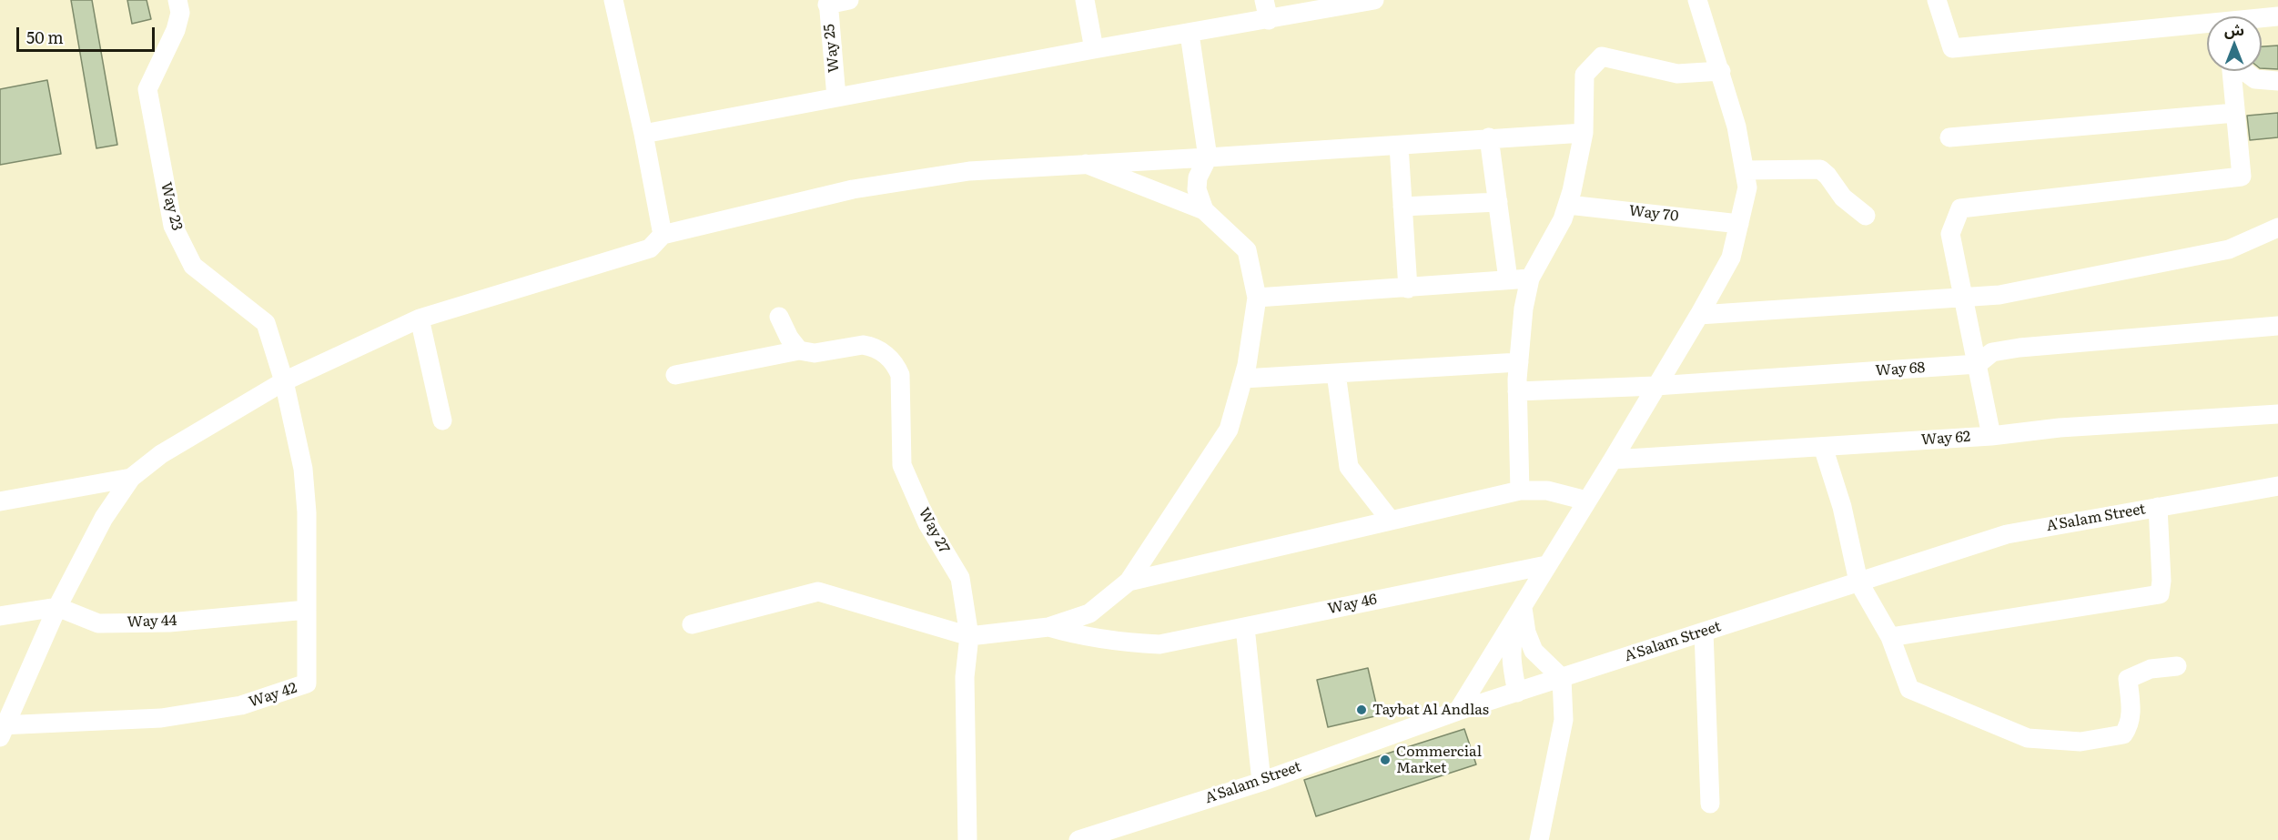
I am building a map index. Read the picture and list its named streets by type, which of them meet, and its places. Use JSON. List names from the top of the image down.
{
  "streets": {
    "street": [
      "Way 25",
      "Way 23",
      "Way 70",
      "Way 68",
      "Way 62",
      "A'Salam Street",
      "Way 27",
      "Way 46",
      "Way 44",
      "Way 42"
    ]
  },
  "crossings": [
    ["Way 23", "Way 42"],
    ["Way 44", "Way 42"]
  ],
  "places": ["Taybat Al Andlas", "Commercial Market"],
  "scale_bar": "50 m",
  "north": "top"
}
